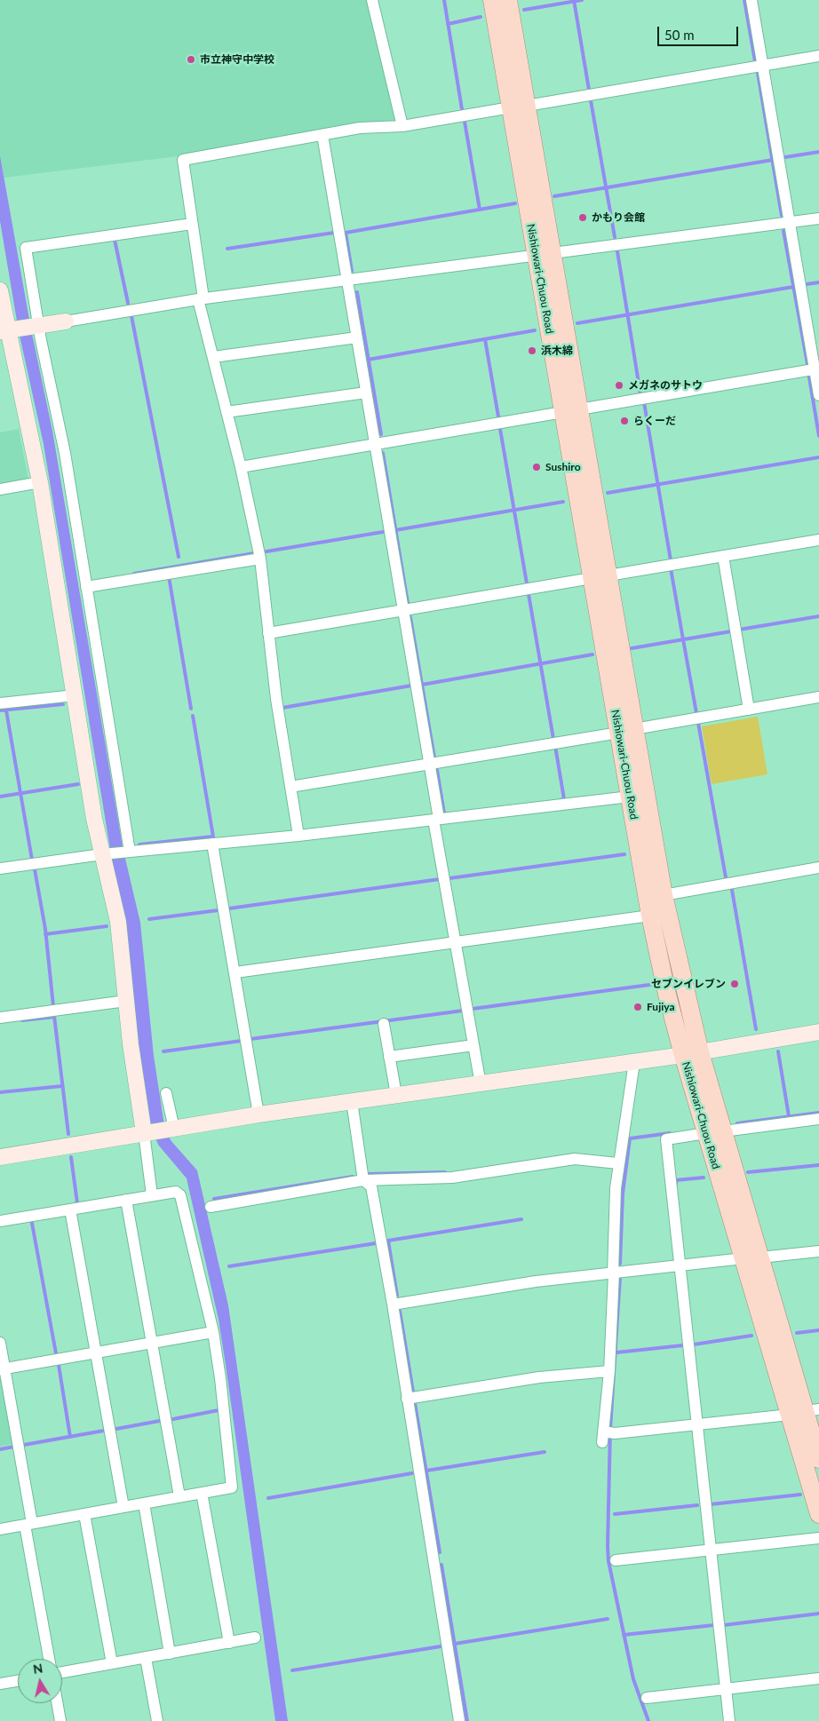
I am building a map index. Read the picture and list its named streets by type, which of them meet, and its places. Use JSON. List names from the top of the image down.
{
  "streets": {
    "main road": ["Nishiowari-Chuou Road"]
  },
  "places": [
    "市立神守中学校",
    "かもり会館",
    "浜木綿",
    "メガネのサトウ",
    "らくーだ",
    "Sushiro",
    "セブンイレブン",
    "Fujiya"
  ],
  "scale_bar": "50 m",
  "north": "top"
}
